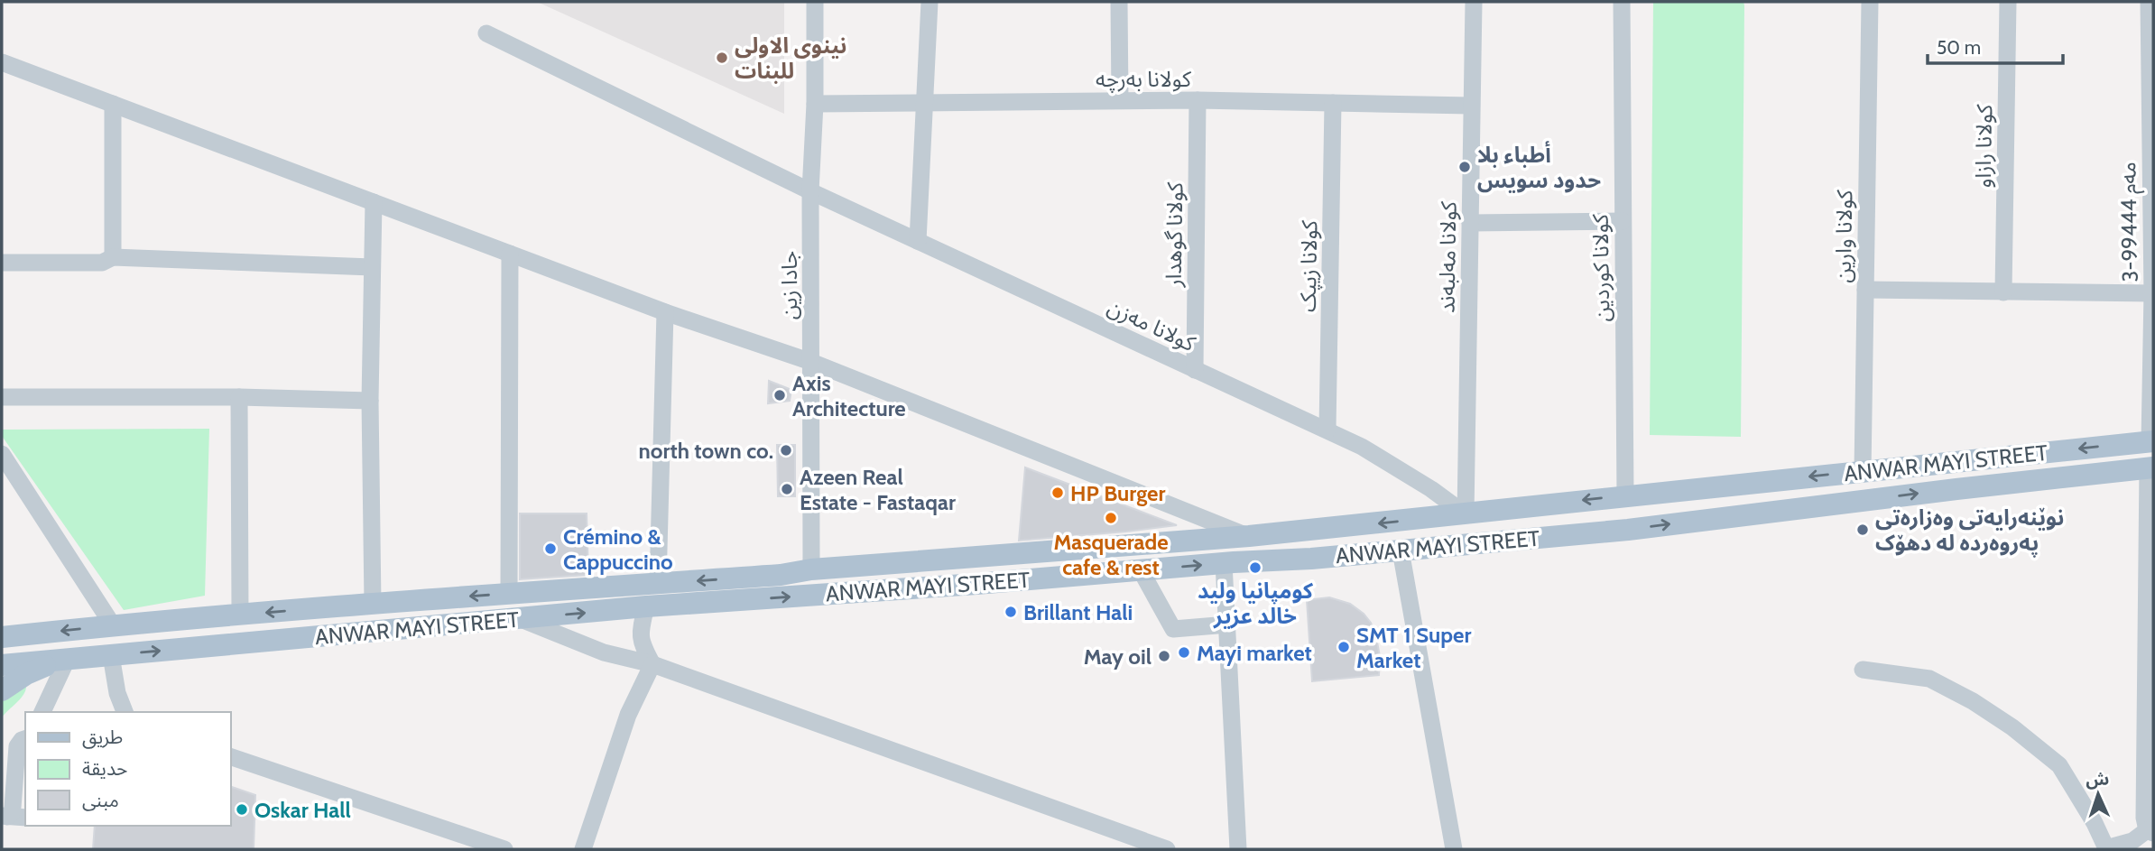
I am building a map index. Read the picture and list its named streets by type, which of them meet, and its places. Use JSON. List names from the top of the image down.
{
  "streets": {
    "main road": ["ANWAR MAYI STREET"],
    "street": [
      "کولانا بەرچە",
      "کولانا رازاو",
      "مەم 99444-3",
      "کولانا گوهدار",
      "کولانا وارین",
      "کولانا مەلبەند",
      "کولانا زیپک",
      "کولانا کوردین",
      "جادا زین",
      "کولانا مەزن"
    ]
  },
  "crossings": [
    ["کولانا بەرچە", "کولانا گوهدار"],
    ["کولانا بەرچە", "کولانا مەلبەند"],
    ["کولانا بەرچە", "کولانا زیپک"],
    ["کولانا بەرچە", "جادا زین"],
    ["مەم 99444-3", "ANWAR MAYI STREET"],
    ["کولانا گوهدار", "کولانا مەزن"],
    ["کولانا وارین", "ANWAR MAYI STREET"],
    ["کولانا مەلبەند", "کولانا مەزن"],
    ["کولانا مەلبەند", "ANWAR MAYI STREET"],
    ["کولانا زیپک", "کولانا مەزن"],
    ["کولانا کوردین", "ANWAR MAYI STREET"],
    ["جادا زین", "کولانا مەزن"],
    ["جادا زین", "ANWAR MAYI STREET"],
    ["کولانا مەزن", "ANWAR MAYI STREET"]
  ],
  "places": [
    "نينوى الاولى للبنات",
    "أطباء بلا حدود سويس",
    "Axis Architecture",
    "north town co.",
    "Azeen Real Estate - Fastaqar",
    "HP Burger",
    "Masquerade cafe & rest",
    "نوێنەرایەتی وەزارەتی پەروەردە لە دهۆک",
    "Crémino & Cappuccino",
    "كومپانيا وليد خالد عزير",
    "Brillant Hali",
    "SMT 1 Super Market",
    "Mayi market",
    "May oil",
    "Oskar Hall"
  ],
  "legend": ["طريق", "حديقة", "مبنى"],
  "scale_bar": "50 m",
  "north": "top"
}
